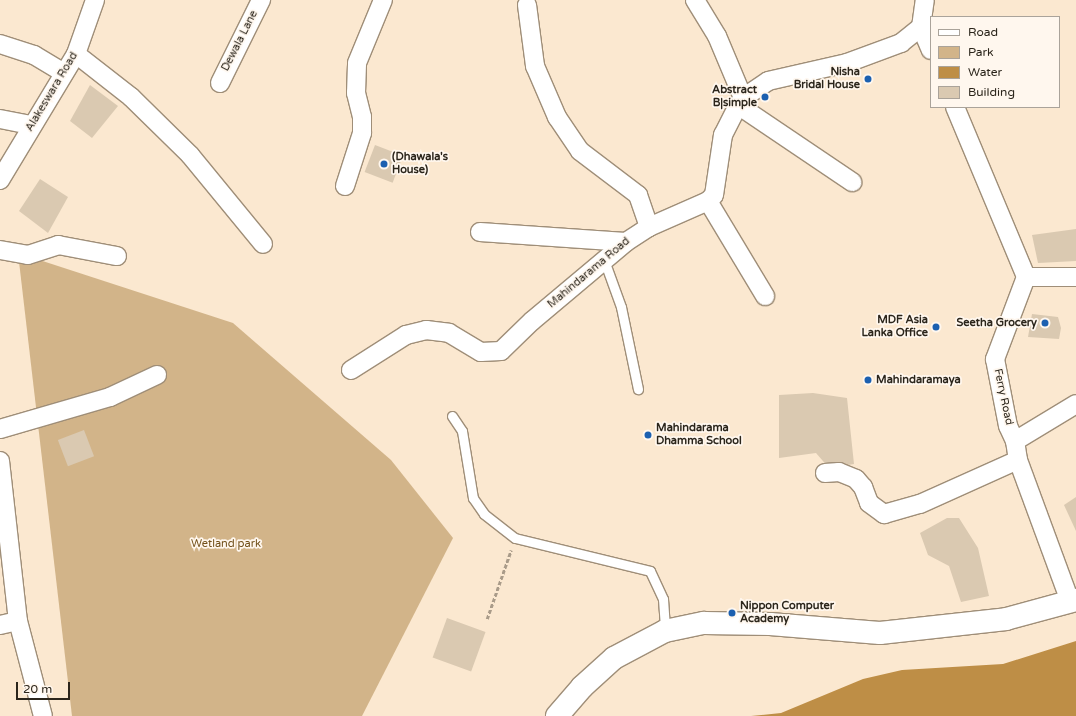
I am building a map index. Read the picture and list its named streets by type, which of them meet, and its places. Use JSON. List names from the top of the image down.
{
  "streets": {
    "street": [
      "Dewala Lane",
      "Alakeswara Road",
      "Mahindarama Road",
      "Ferry Road"
    ]
  },
  "parks": ["Wetland park"],
  "places": [
    "Nisha Bridal House",
    "Abstract B|simple",
    "(Dhawala's House)",
    "Seetha Grocery",
    "MDF Asia Lanka Office",
    "Mahindaramaya",
    "Mahindarama Dhamma School",
    "Nippon Computer Academy"
  ],
  "legend": [
    "Road",
    "Park",
    "Water",
    "Building"
  ],
  "scale_bar": "20 m"
}
